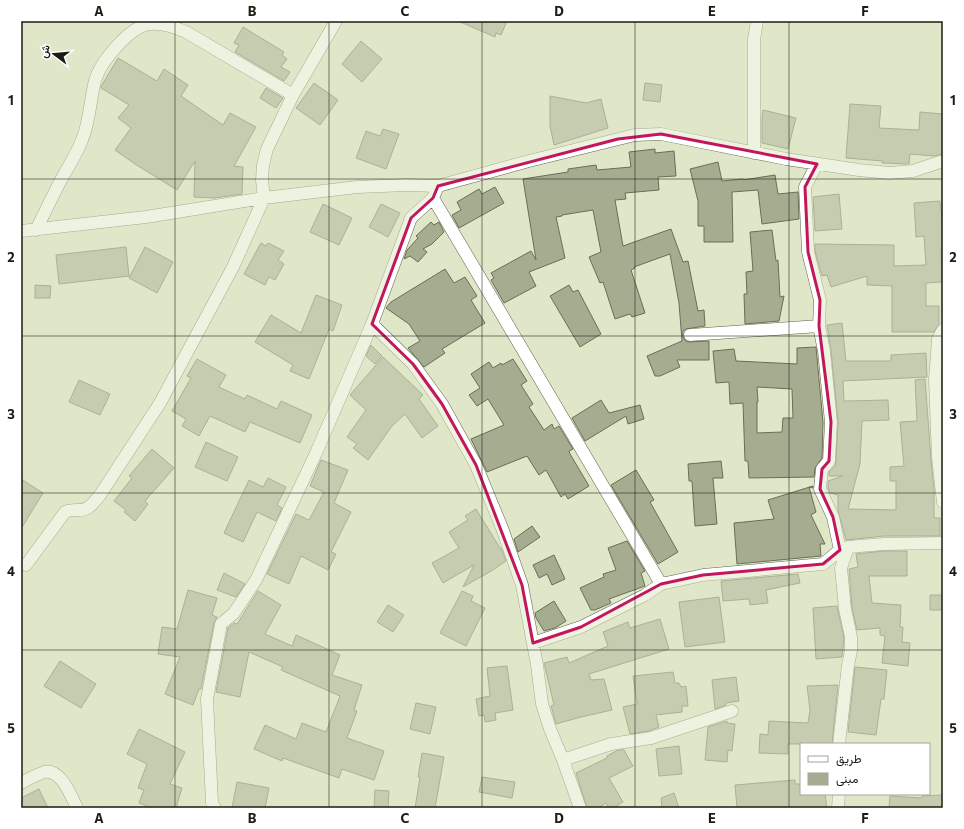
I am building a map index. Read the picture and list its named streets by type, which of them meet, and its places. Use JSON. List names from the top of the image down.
{
  "legend": ["طريق", "مبنى"],
  "north": "left",
  "grid": {
    "columns": [
      "A",
      "B",
      "C",
      "D",
      "E",
      "F"
    ],
    "rows": [
      "1",
      "2",
      "3",
      "4",
      "5"
    ]
  }
}
